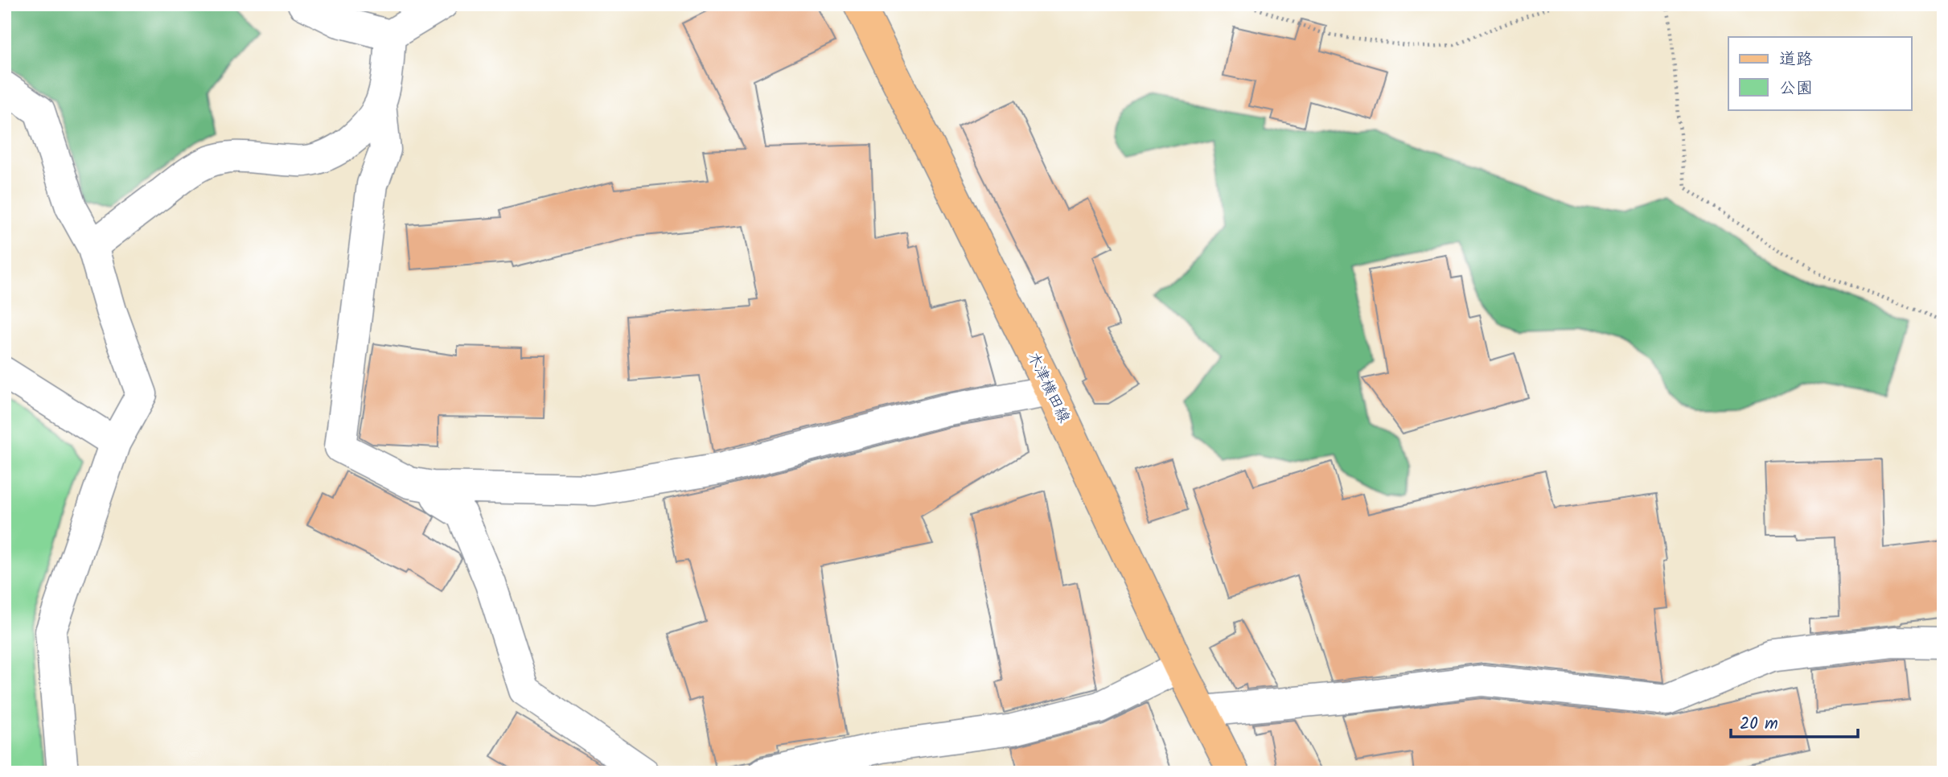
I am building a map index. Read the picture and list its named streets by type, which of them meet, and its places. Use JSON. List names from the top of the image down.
{
  "streets": {
    "main road": ["木津横田線"]
  },
  "legend": ["道路", "公園"],
  "scale_bar": "20 m"
}
